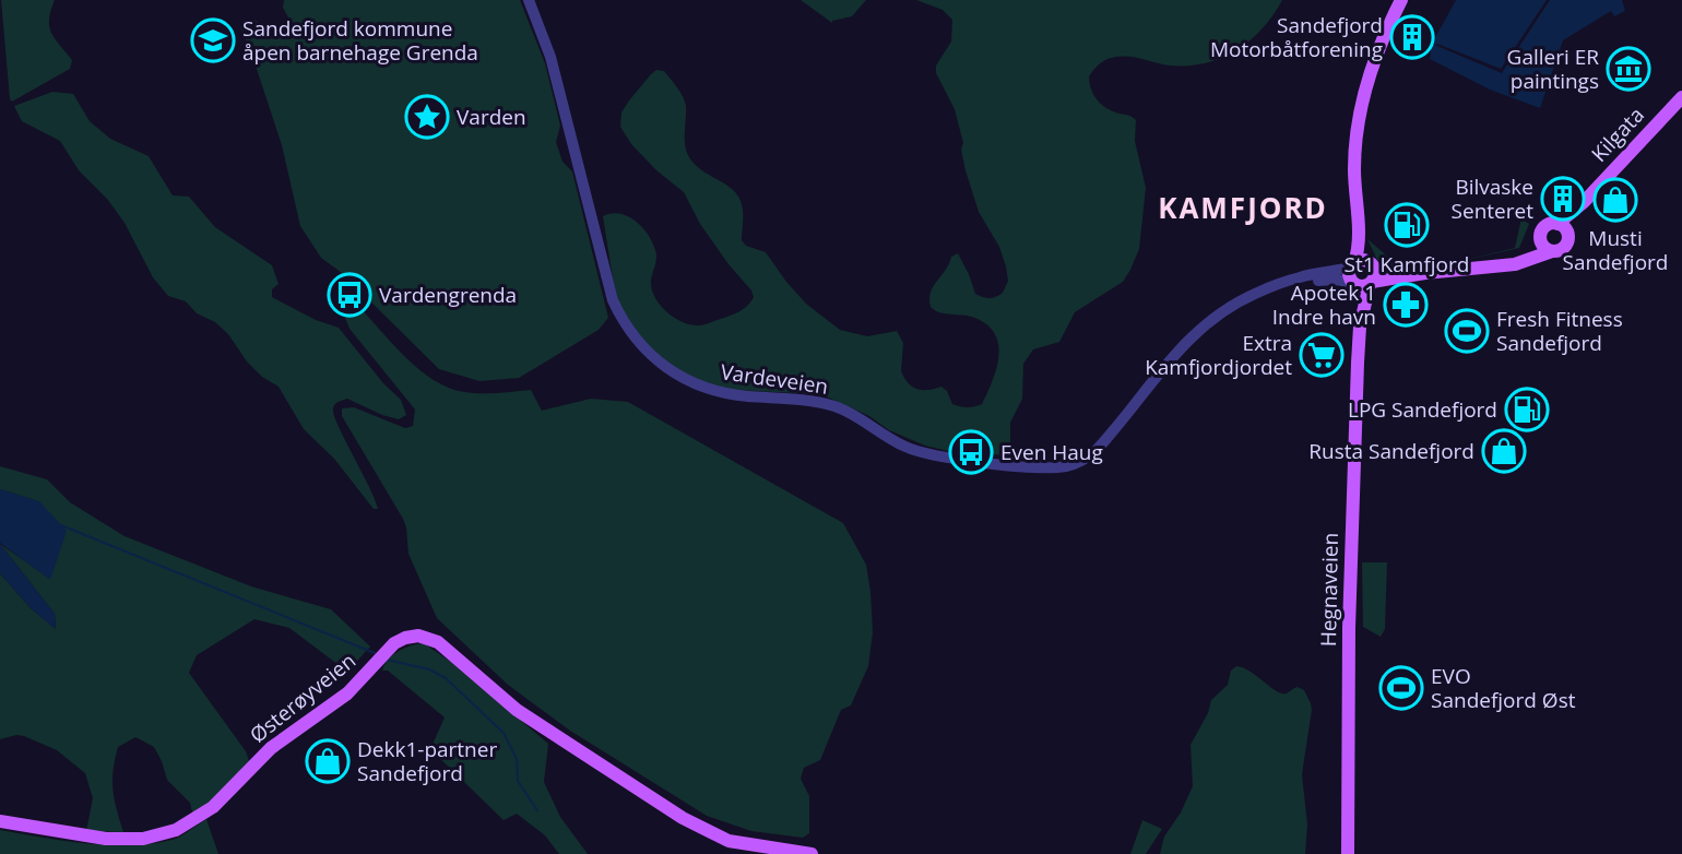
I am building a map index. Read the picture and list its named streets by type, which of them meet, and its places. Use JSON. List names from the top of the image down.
{
  "streets": {
    "main road": ["Kilgata", "Hegnaveien", "Østerøyveien"],
    "street": ["Vardeveien"]
  },
  "crossings": [
    ["Vardeveien", "Hegnaveien"]
  ],
  "districts": ["KAMFJORD"],
  "places": {
    "building": ["Sandefjord Motorbåtforening", "Bilvaske Senteret"],
    "school or university": ["Sandefjord kommune åpen barnehage Grenda"],
    "museum": ["Galleri ER paintings"],
    "place": ["Varden"],
    "shop": ["Musti Sandefjord", "Rusta Sandefjord", "Dekk1-partner Sandefjord"],
    "fuel station": ["St1 Kamfjord", "LPG Sandefjord"],
    "bus stop": ["Vardengrenda", "Even Haug"],
    "pharmacy": ["Apotek 1 Indre havn"],
    "sports": ["Fresh Fitness Sandefjord", "EVO Sandefjord Øst"],
    "supermarket": ["Extra Kamfjordjordet"]
  }
}
